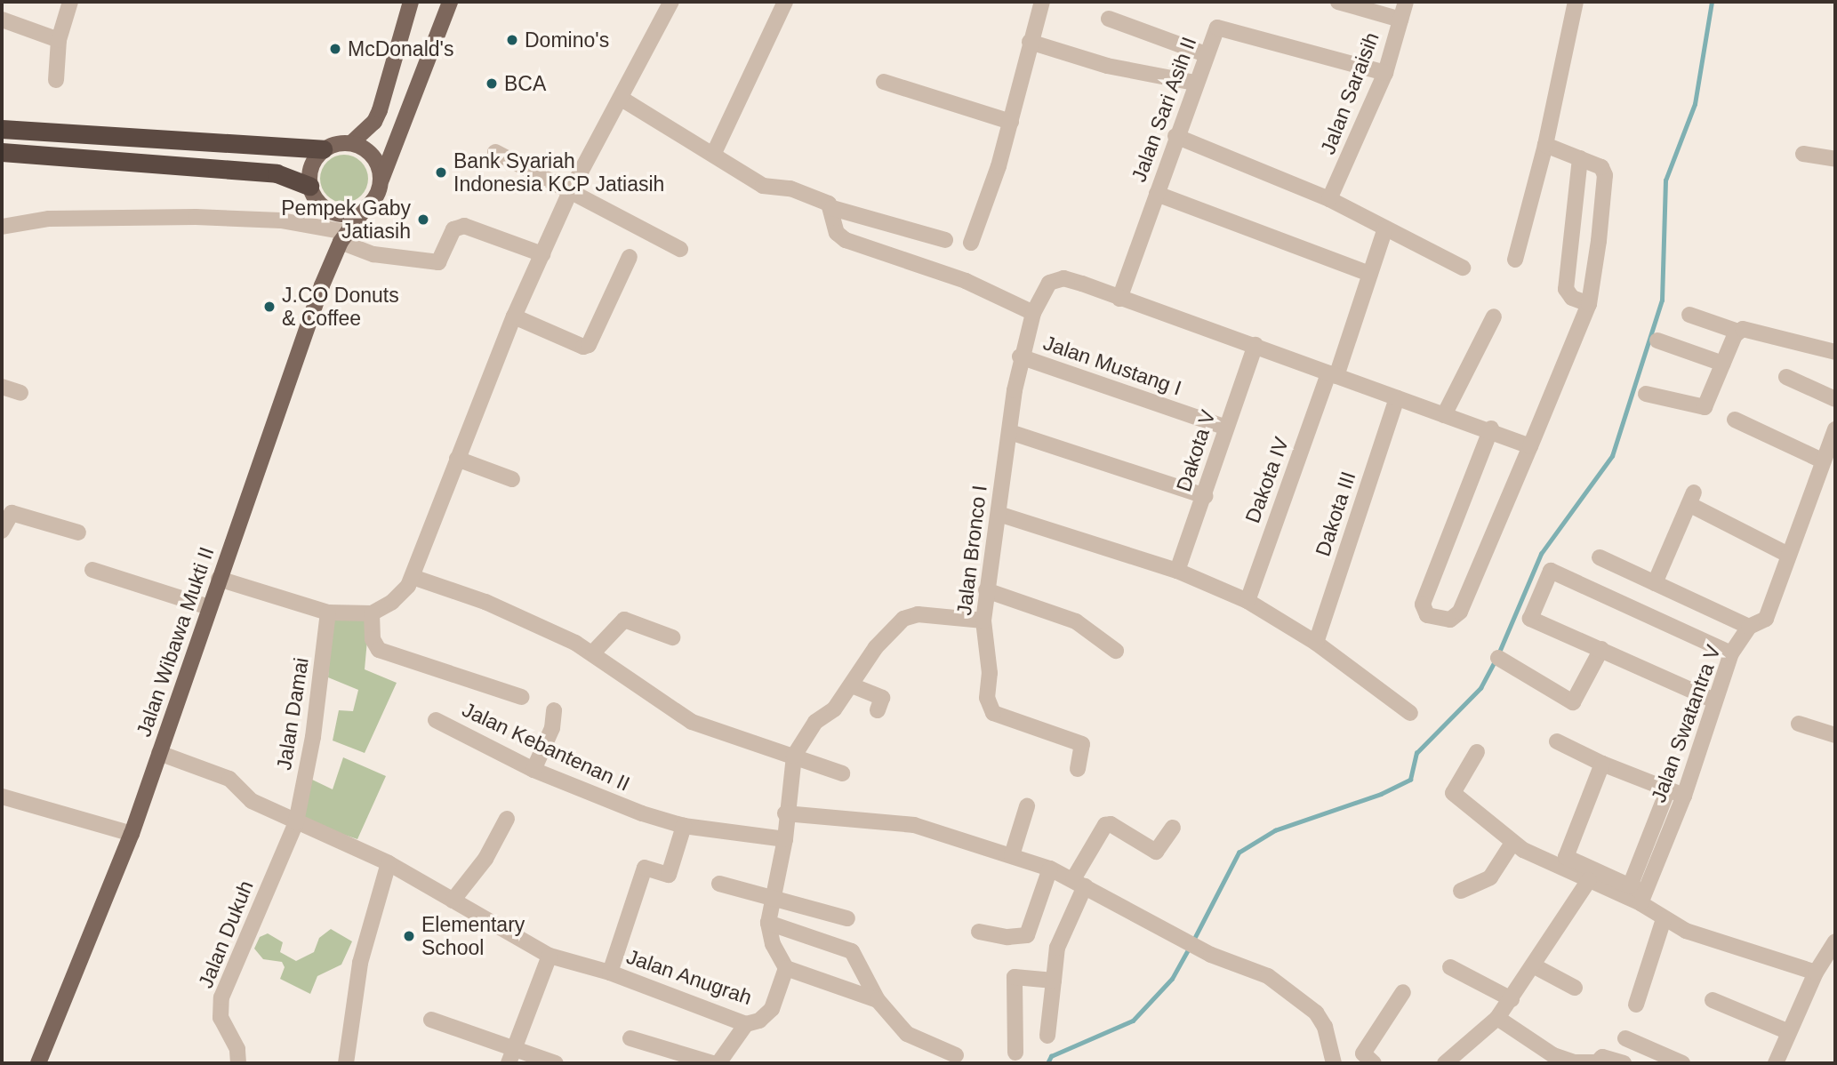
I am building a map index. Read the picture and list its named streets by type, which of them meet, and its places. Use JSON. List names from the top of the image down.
{
  "streets": {
    "main road": ["Jalan Wibawa Mukti II"],
    "street": [
      "Jalan Saraisih",
      "Jalan Sari Asih II",
      "Jalan Mustang I",
      "Dakota V",
      "Dakota IV",
      "Dakota III",
      "Jalan Bronco I",
      "Jalan Damai",
      "Jalan Swatantra V",
      "Jalan Kebantenan II",
      "Jalan Dukuh",
      "Jalan Anugrah"
    ]
  },
  "crossings": [
    ["Jalan Saraisih", "Jalan Sari Asih II"],
    ["Jalan Sari Asih II", "Jalan Bronco I"],
    ["Jalan Mustang I", "Dakota V"],
    ["Jalan Mustang I", "Jalan Bronco I"],
    ["Jalan Wibawa Mukti II", "Jalan Anugrah"],
    ["Jalan Damai", "Jalan Dukuh"],
    ["Jalan Damai", "Jalan Anugrah"],
    ["Jalan Dukuh", "Jalan Anugrah"]
  ],
  "places": [
    "Domino's",
    "McDonald's",
    "BCA",
    "Bank Syariah Indonesia KCP Jatiasih",
    "Pempek Gaby Jatiasih",
    "J.CO Donuts & Coffee",
    "Elementary School"
  ]
}
